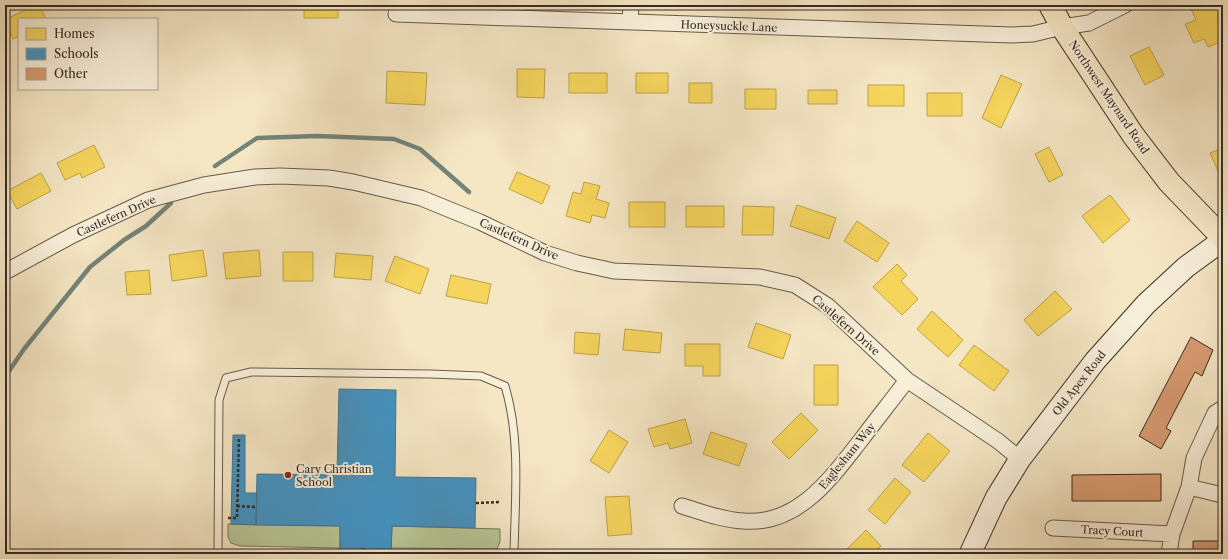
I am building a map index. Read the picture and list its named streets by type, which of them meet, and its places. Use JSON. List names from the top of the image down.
{
  "streets": {
    "main road": ["Northwest Maynard Road", "Old Apex Road"],
    "street": [
      "Honeysuckle Lane",
      "Castlefern Drive",
      "Eaglesham Way",
      "Tracy Court"
    ]
  },
  "crossings": [
    ["Honeysuckle Lane", "Northwest Maynard Road"],
    ["Northwest Maynard Road", "Old Apex Road"],
    ["Castlefern Drive", "Old Apex Road"],
    ["Castlefern Drive", "Eaglesham Way"]
  ],
  "places": ["Cary Christian School"],
  "legend": ["Homes", "Schools", "Other"]
}
